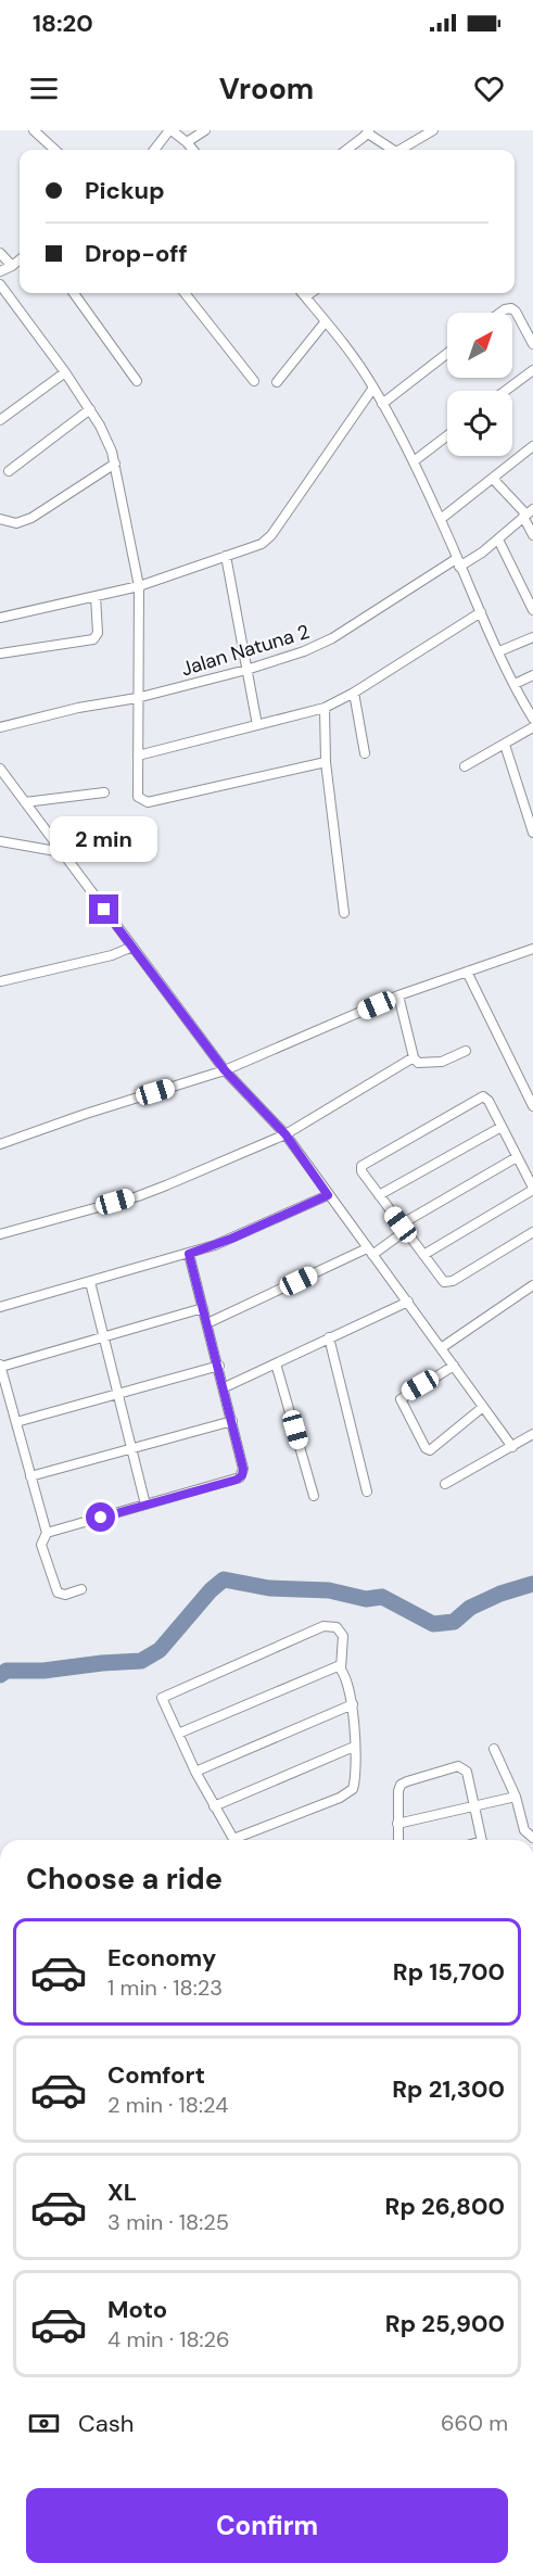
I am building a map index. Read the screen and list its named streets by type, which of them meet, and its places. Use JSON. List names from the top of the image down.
{
  "streets": {
    "street": ["Jalan Natuna 2"]
  },
  "north": "top right",
  "page": {
    "status": "18:20",
    "header": "Vroom",
    "banner": ["Pickup", "Drop-off"],
    "bubble": "2 min",
    "heading": "Choose a ride",
    "list": [
      {
        "name": "Economy",
        "note": "1 min · 18:23",
        "value": "Rp 15,700"
      },
      {
        "name": "Comfort",
        "note": "2 min · 18:24",
        "value": "Rp 21,300"
      },
      {
        "name": "XL",
        "note": "3 min · 18:25",
        "value": "Rp 26,800"
      },
      {
        "name": "Moto",
        "note": "4 min · 18:26",
        "value": "Rp 25,900"
      }
    ],
    "pay": ["Cash", "660 m"],
    "buttons": "Confirm"
  }
}
